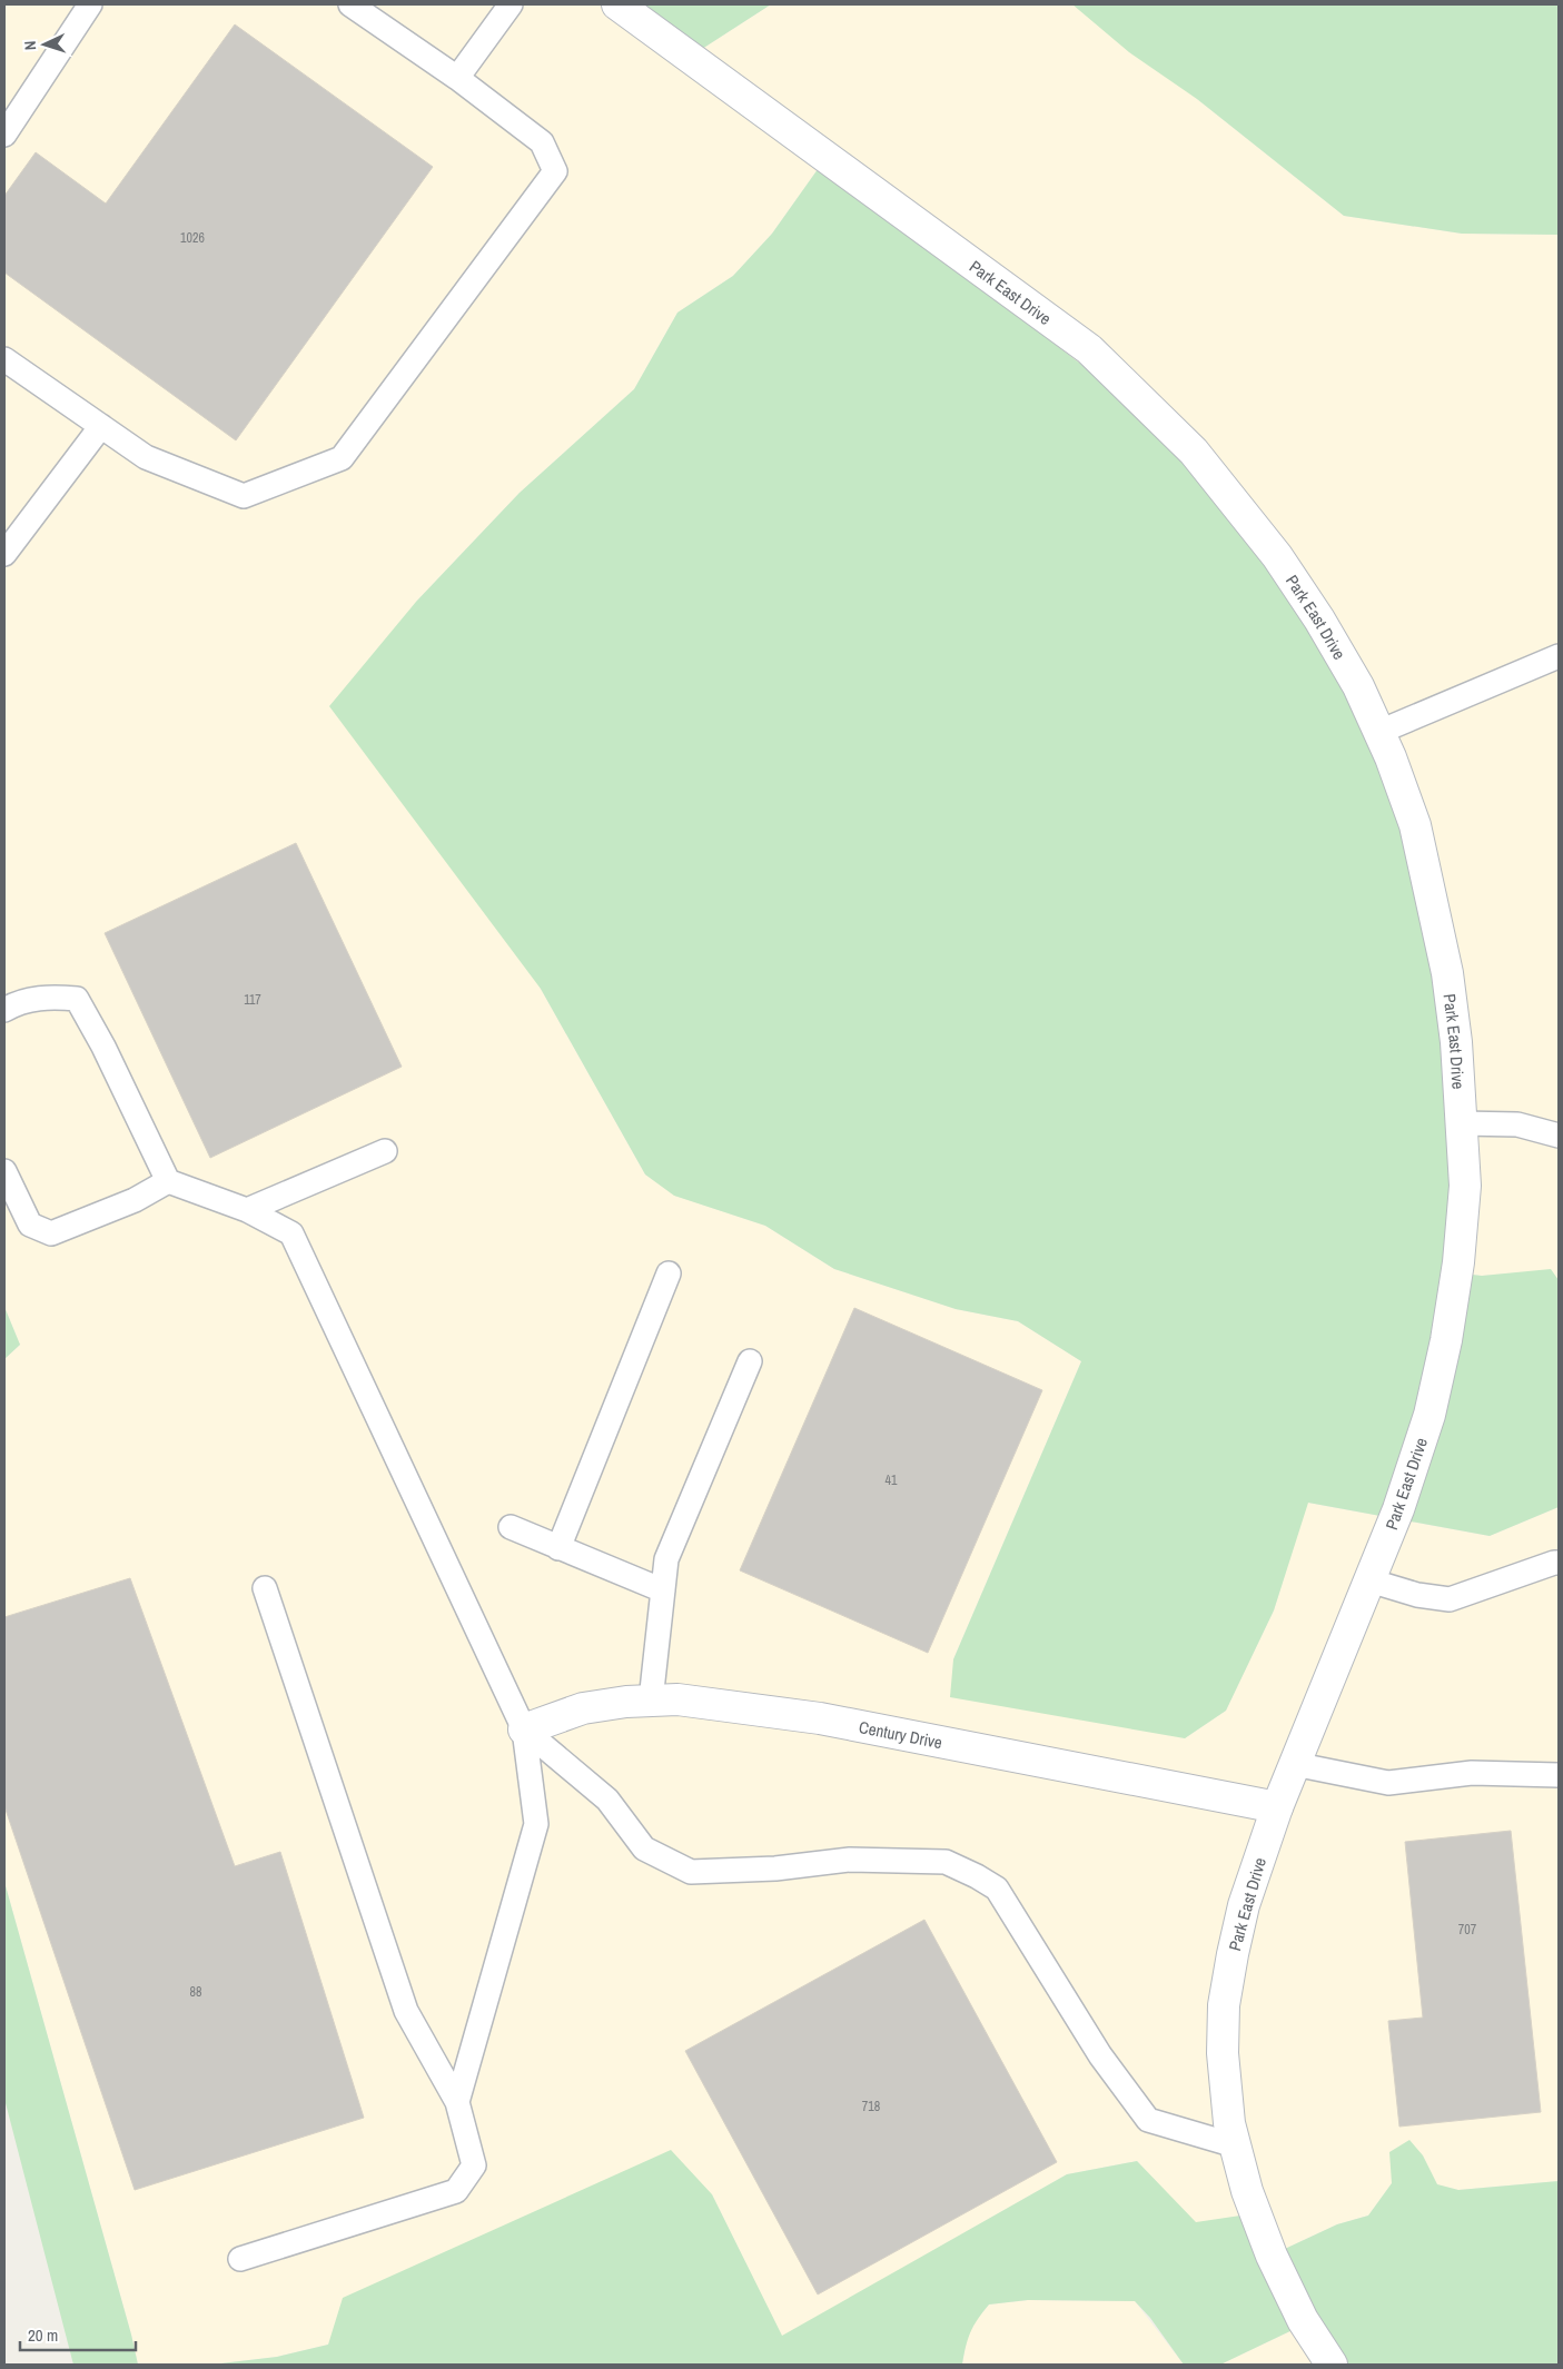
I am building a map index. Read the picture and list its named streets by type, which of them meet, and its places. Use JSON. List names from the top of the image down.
{
  "streets": {
    "street": ["Park East Drive", "Century Drive"]
  },
  "crossings": [
    ["Park East Drive", "Century Drive"]
  ],
  "house_numbers": [
    "1026",
    "117",
    "41",
    "707",
    "88",
    "718"
  ],
  "scale_bar": "20 m",
  "north": "left"
}
